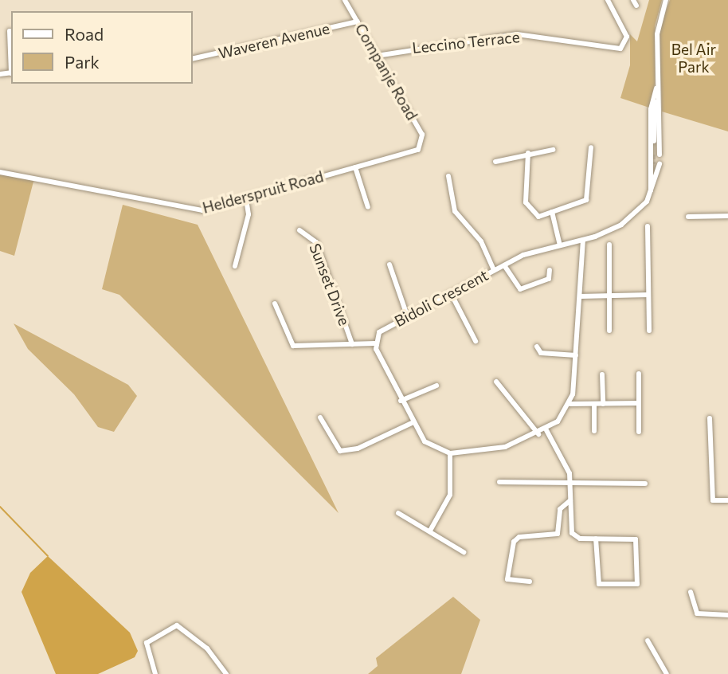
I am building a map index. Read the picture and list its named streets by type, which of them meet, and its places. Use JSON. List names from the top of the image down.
{
  "streets": {
    "street": [
      "Waveren Avenue",
      "Leccino Terrace",
      "Companje Road",
      "Helderspruit Road",
      "Sunset Drive",
      "Bidoli Crescent"
    ]
  },
  "crossings": [
    ["Waveren Avenue", "Companje Road"],
    ["Leccino Terrace", "Companje Road"],
    ["Companje Road", "Helderspruit Road"]
  ],
  "parks": ["Bel Air Park"],
  "legend": ["Road", "Park"]
}
